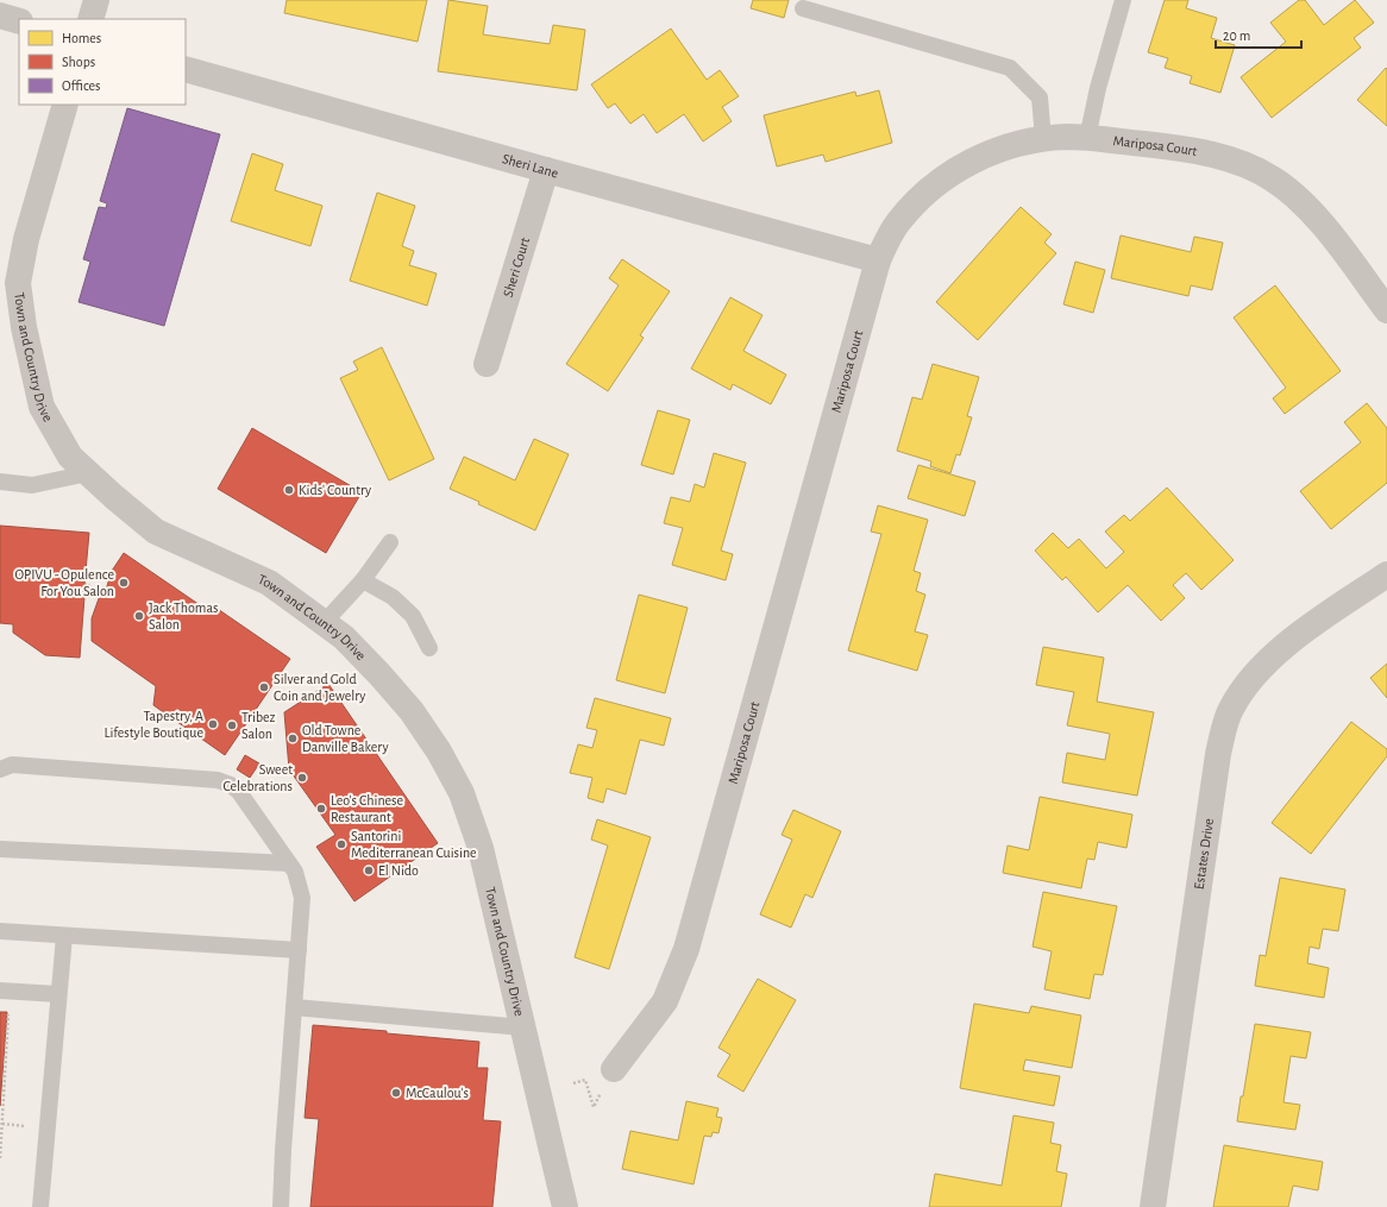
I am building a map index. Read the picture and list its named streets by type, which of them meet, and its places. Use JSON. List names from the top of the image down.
{
  "streets": {
    "street": [
      "Mariposa Court",
      "Sheri Lane",
      "Sheri Court",
      "Town and Country Drive",
      "Estates Drive"
    ]
  },
  "crossings": [
    ["Mariposa Court", "Sheri Lane"],
    ["Sheri Lane", "Sheri Court"]
  ],
  "places": [
    "Kids' Country",
    "OPIVU - Opulence For You Salon",
    "Jack Thomas Salon",
    "Silver and Gold Coin and Jewelry",
    "Tapestry, A Lifestyle Boutique",
    "Tribez Salon",
    "Old Towne Danville Bakery",
    "Sweet Celebrations",
    "Leo's Chinese Restaurant",
    "Santorini Mediterranean Cuisine",
    "El Nido",
    "McCaulou's"
  ],
  "legend": ["Homes", "Shops", "Offices"],
  "scale_bar": "20 m"
}
